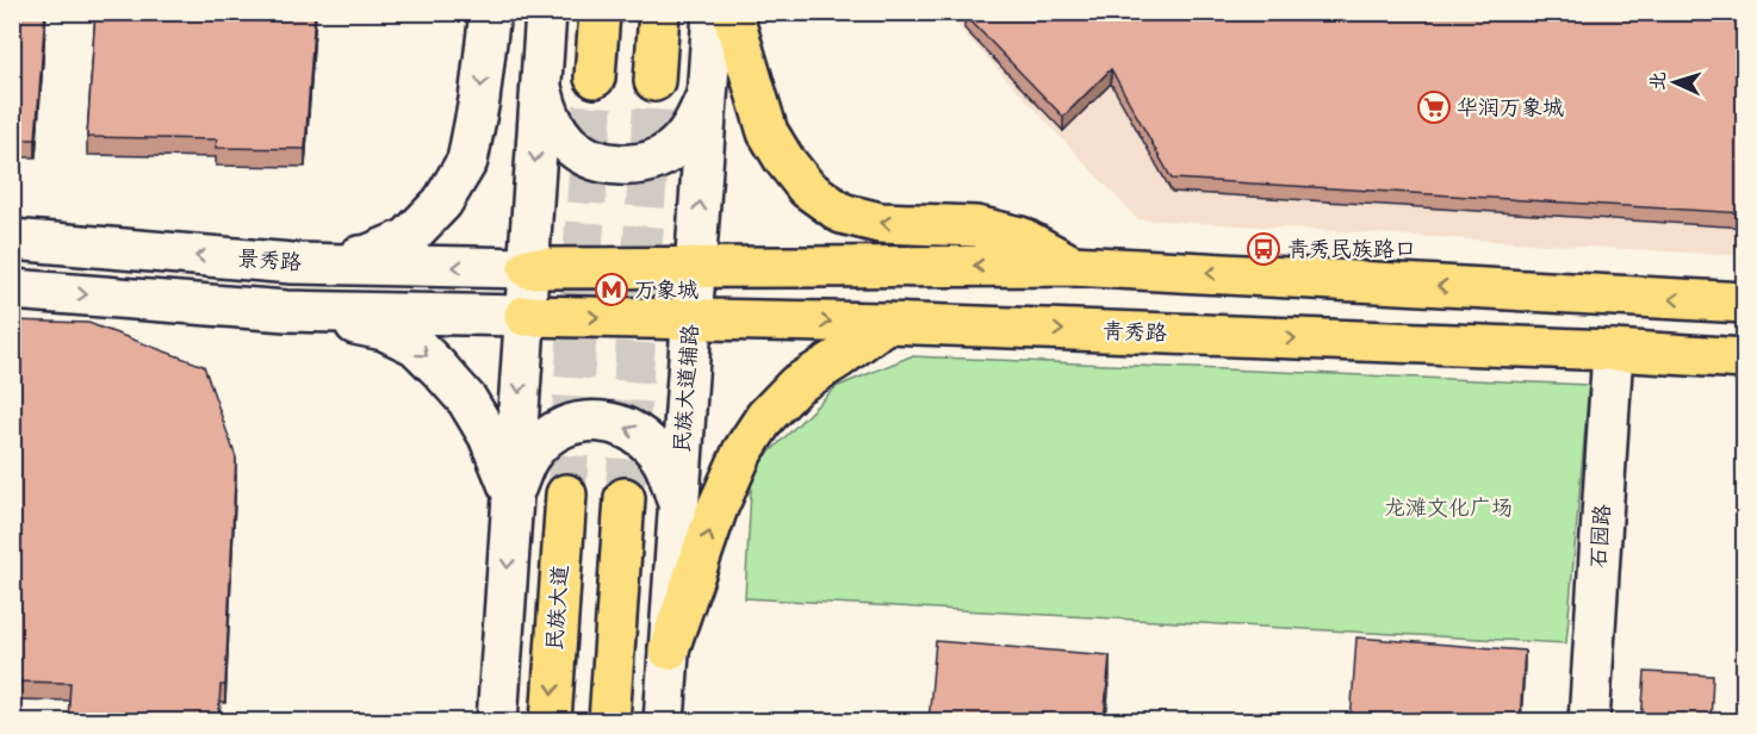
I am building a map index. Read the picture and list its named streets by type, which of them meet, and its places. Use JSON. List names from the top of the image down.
{
  "streets": {
    "main road": ["青秀路", "民族大道"],
    "street": ["景秀路", "民族大道辅路", "石园路"]
  },
  "crossings": [
    ["青秀路", "民族大道辅路"],
    ["青秀路", "石园路"]
  ],
  "parks": ["龙滩文化广场"],
  "places": {
    "supermarket": ["华润万象城"],
    "bus stop": ["青秀民族路口"],
    "metro station": ["万象城"]
  },
  "north": "left"
}
